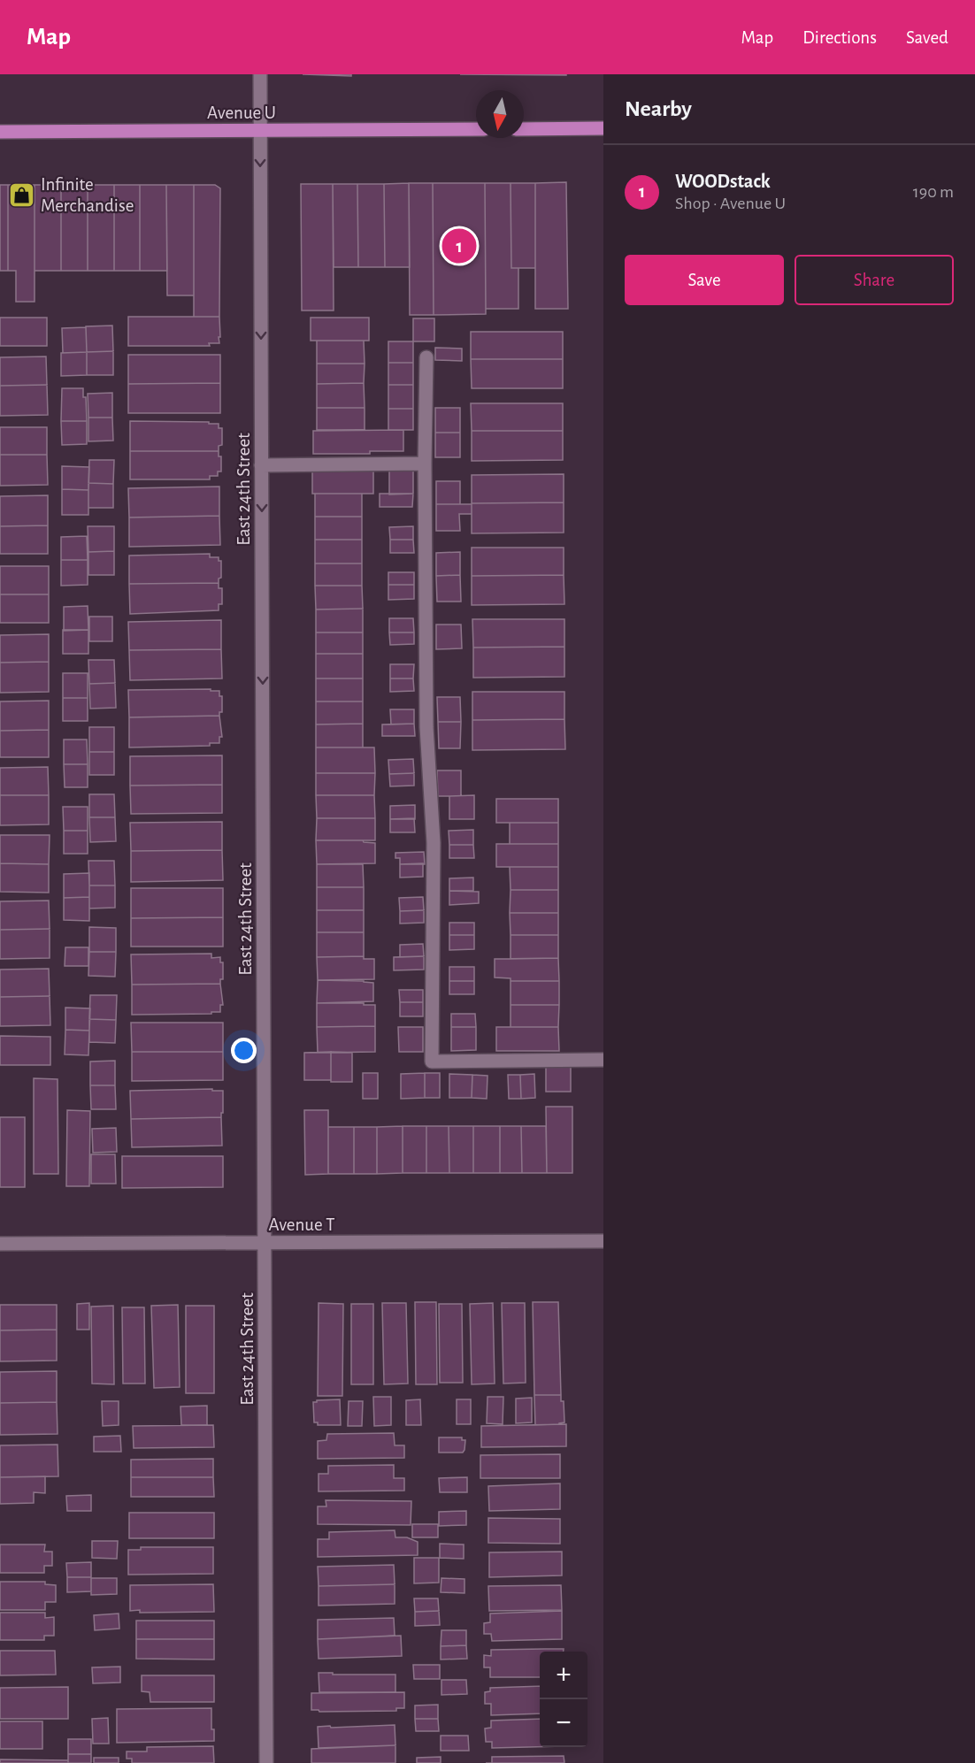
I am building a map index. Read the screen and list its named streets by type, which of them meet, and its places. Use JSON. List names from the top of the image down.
{
  "streets": {
    "main road": ["Avenue U"],
    "street": ["East 24th Street", "Avenue T"]
  },
  "crossings": [
    ["Avenue U", "East 24th Street"],
    ["East 24th Street", "Avenue T"]
  ],
  "one_way": ["East 24th Street"],
  "places": {
    "shop": ["Infinite Merchandise"]
  },
  "north": "bottom",
  "page": {
    "header": "Map",
    "nav": ["Map", "Directions", "Saved"],
    "heading": "Nearby",
    "list": [
      {
        "mark": "1",
        "name": "WOODstack",
        "note": "Shop · Avenue U",
        "value": "190 m"
      }
    ],
    "pins": "1",
    "buttons": ["Save", "Share"],
    "map_buttons": ["+", "−"]
  }
}
